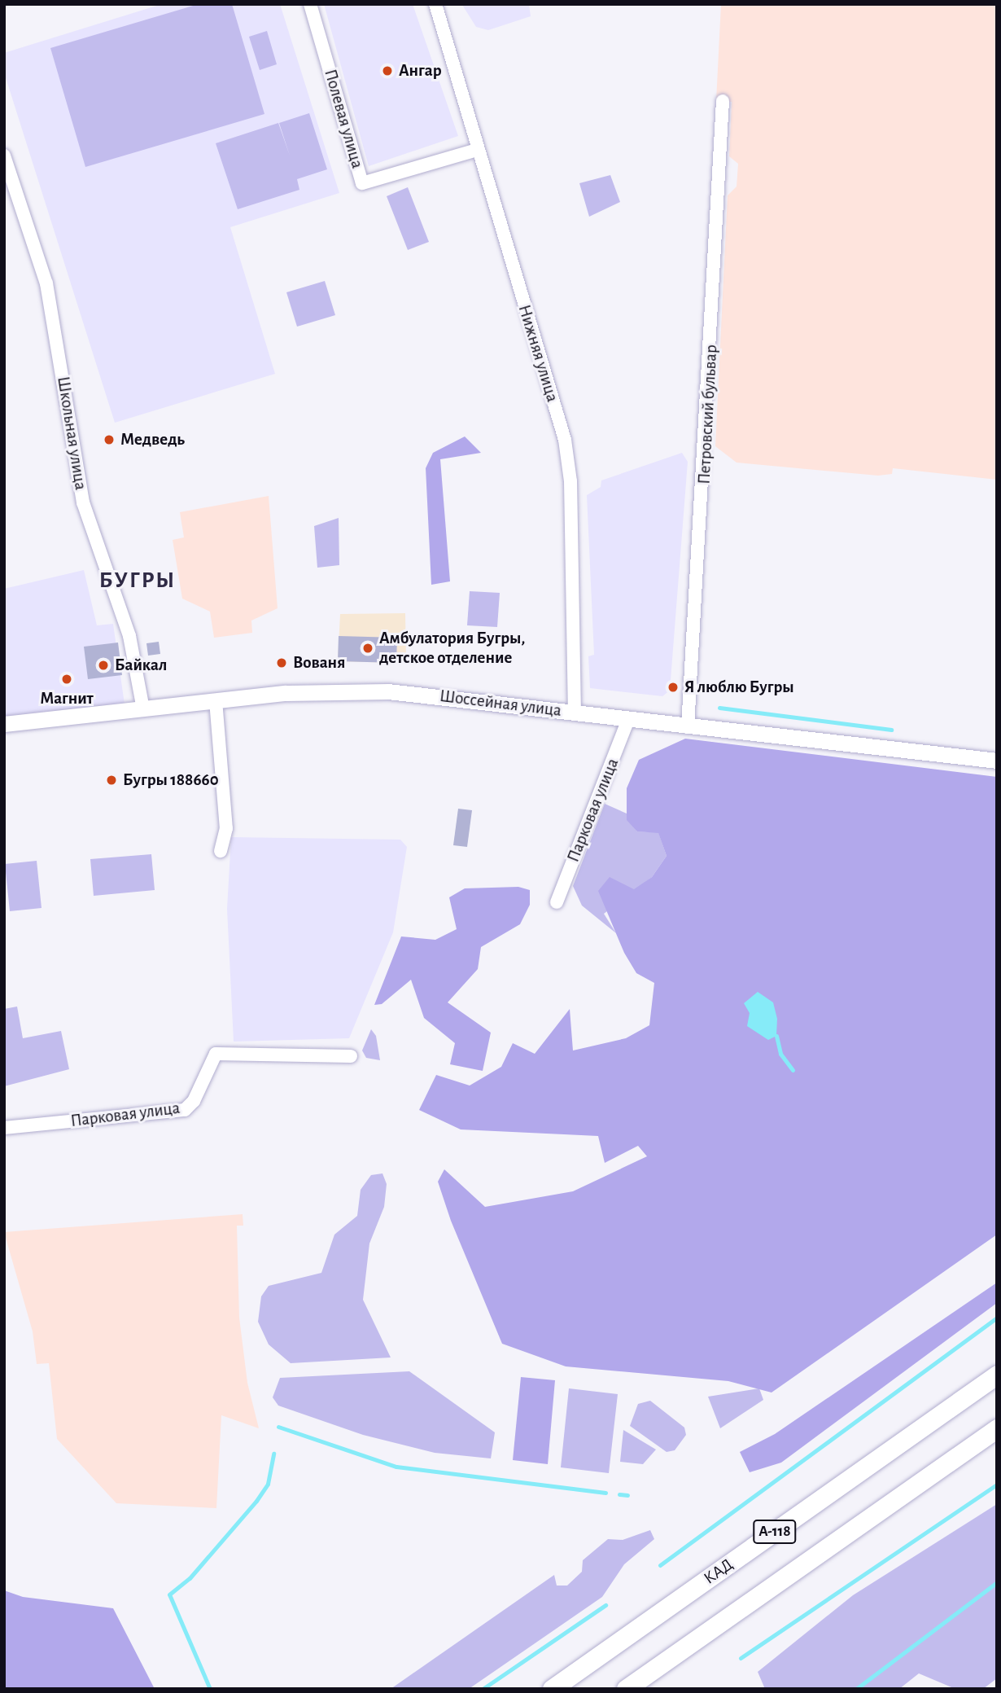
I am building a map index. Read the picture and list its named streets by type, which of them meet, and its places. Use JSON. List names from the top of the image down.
{
  "streets": {
    "highway": ["А-118", "КАД"],
    "main road": ["Шоссейная улица"],
    "street": [
      "Полевая улица",
      "Нижняя улица",
      "Петровский бульвар",
      "Школьная улица",
      "Парковая улица"
    ]
  },
  "crossings": [
    ["Полевая улица", "Нижняя улица"],
    ["Нижняя улица", "Шоссейная улица"],
    ["Петровский бульвар", "Шоссейная улица"],
    ["Школьная улица", "Шоссейная улица"],
    ["Шоссейная улица", "Парковая улица"]
  ],
  "districts": ["БУГРЫ"],
  "places": [
    "Ангар",
    "Медведь",
    "Амбулатория Бугры, детское отделение",
    "Вованя",
    "Байкал",
    "Магнит",
    "Я люблю Бугры",
    "Бугры 188660"
  ]
}
